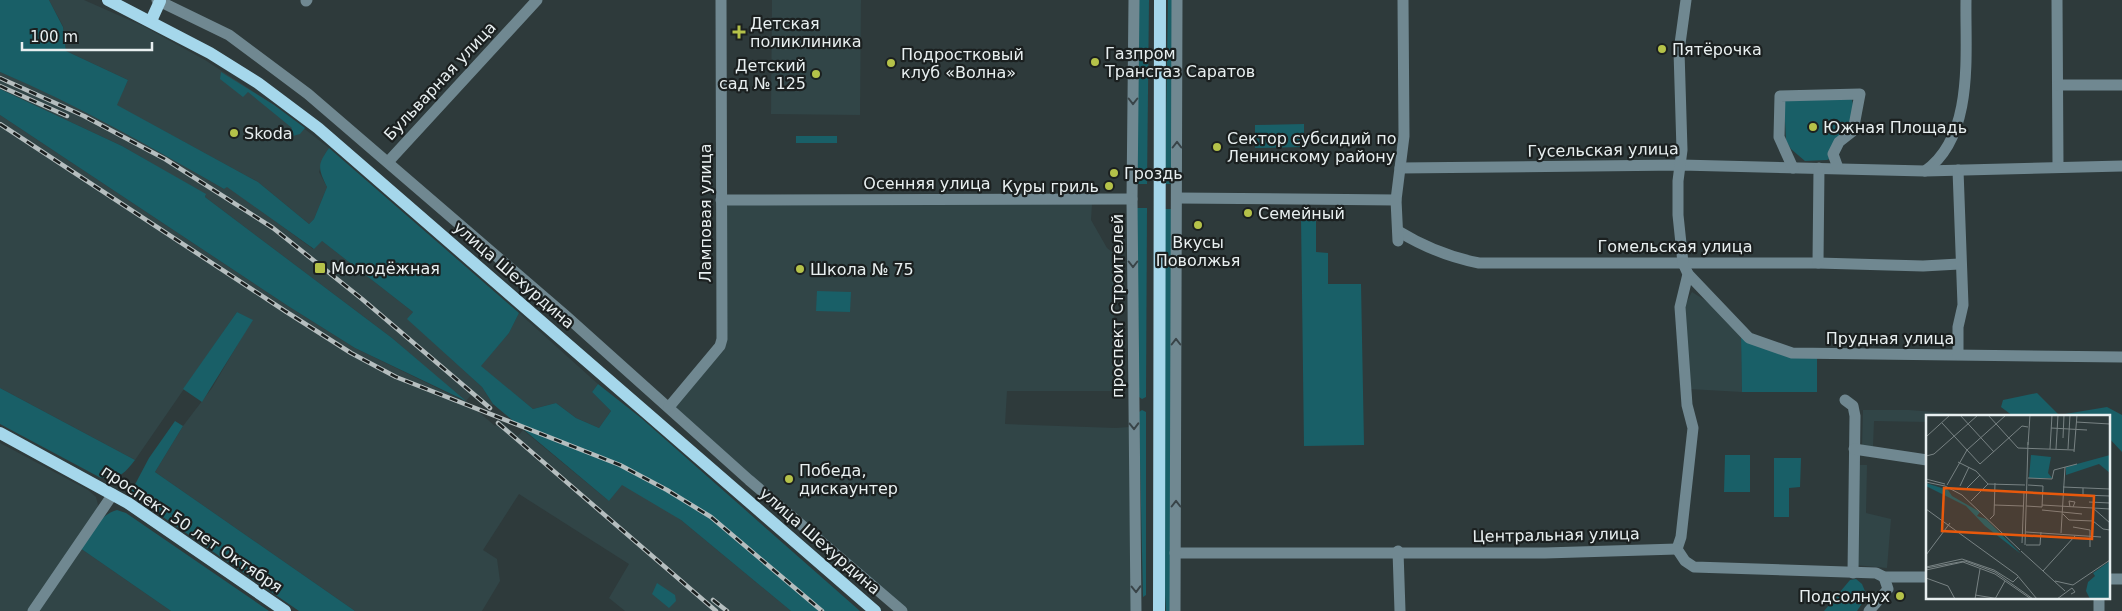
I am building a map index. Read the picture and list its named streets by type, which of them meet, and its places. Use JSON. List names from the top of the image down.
{
  "streets": {
    "main road": ["улица Шехурдина", "проспект 50 лет Октября"],
    "street": [
      "Бульварная улица",
      "Гусельская улица",
      "Осенняя улица",
      "Ламповая улица",
      "Гомельская улица",
      "проспект Строителей",
      "Прудная улица",
      "Центральная улица"
    ]
  },
  "crossings": [
    ["Гусельская улица", "Прудная улица"],
    ["Осенняя улица", "Ламповая улица"],
    ["Осенняя улица", "проспект Строителей"],
    ["Гомельская улица", "Прудная улица"]
  ],
  "places": {
    "health": ["Детская поликлиника"],
    "other": [
      "Пятёрочка",
      "Газпром Трансгаз Саратов",
      "Подростковый клуб «Волна»",
      "Детский сад № 125",
      "Южная Площадь",
      "Skoda",
      "Сектор субсидий по Ленинскому району",
      "Гроздь",
      "Куры гриль",
      "Семейный",
      "Вкусы Поволжья",
      "Школа № 75",
      "Победа, дискаунтер",
      "Подсолнух"
    ],
    "transit": ["Молодёжная"]
  },
  "scale_bar": "100 m"
}
